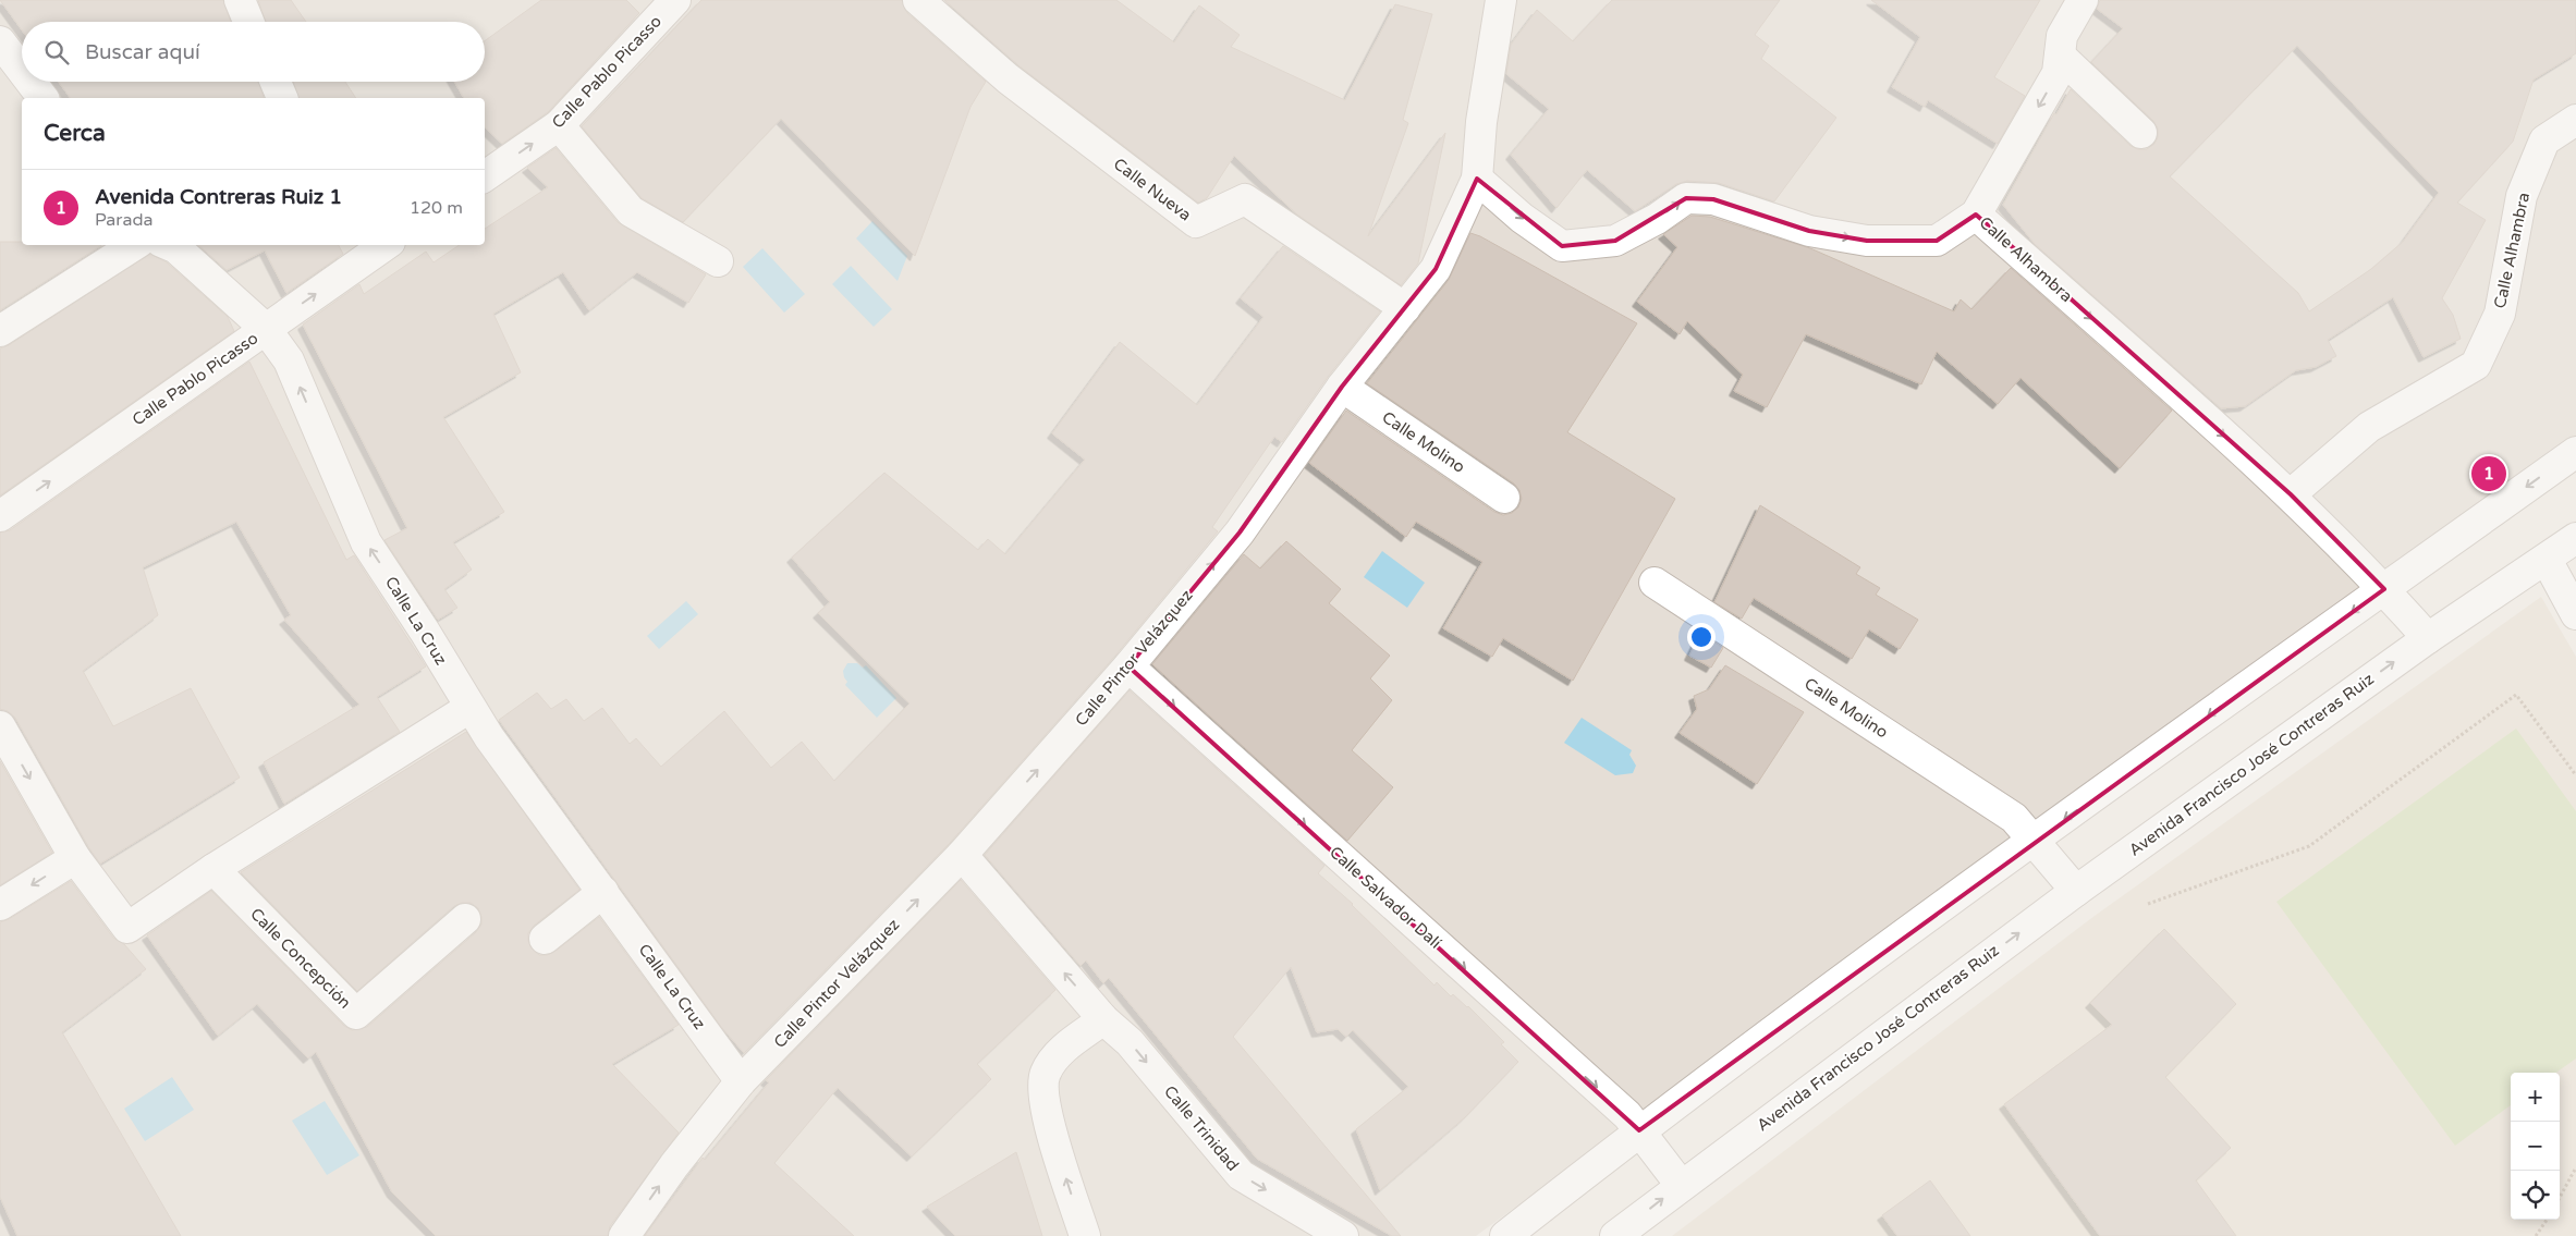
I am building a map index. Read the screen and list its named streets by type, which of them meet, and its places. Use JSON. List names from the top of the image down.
{
  "streets": {
    "street": [
      "Calle Pablo Picasso",
      "Calle Nueva",
      "Calle Alhambra",
      "Calle Molino",
      "Calle La Cruz",
      "Calle Pintor Velázquez",
      "Avenida Francisco José Contreras Ruiz",
      "Calle Salvador Dalí",
      "Calle Concepción",
      "Calle Trinidad"
    ]
  },
  "crossings": [
    ["Calle Pablo Picasso", "Calle La Cruz"],
    ["Calle Nueva", "Calle Pintor Velázquez"],
    ["Calle Alhambra", "Calle Pintor Velázquez"],
    ["Calle Molino", "Calle Pintor Velázquez"],
    ["Calle La Cruz", "Calle Pintor Velázquez"],
    ["Calle Pintor Velázquez", "Calle Salvador Dalí"],
    ["Calle Pintor Velázquez", "Calle Trinidad"]
  ],
  "one_way": [
    "Calle Alhambra",
    "Calle La Cruz",
    "Calle Pintor Velázquez",
    "Calle Salvador Dalí"
  ],
  "page": {
    "search": "Buscar aquí",
    "heading": "Cerca",
    "list": [
      {
        "mark": "1",
        "name": "Avenida Contreras Ruiz 1",
        "note": "Parada",
        "value": "120 m"
      }
    ],
    "pins": "1",
    "map_buttons": ["+", "−"]
  }
}
